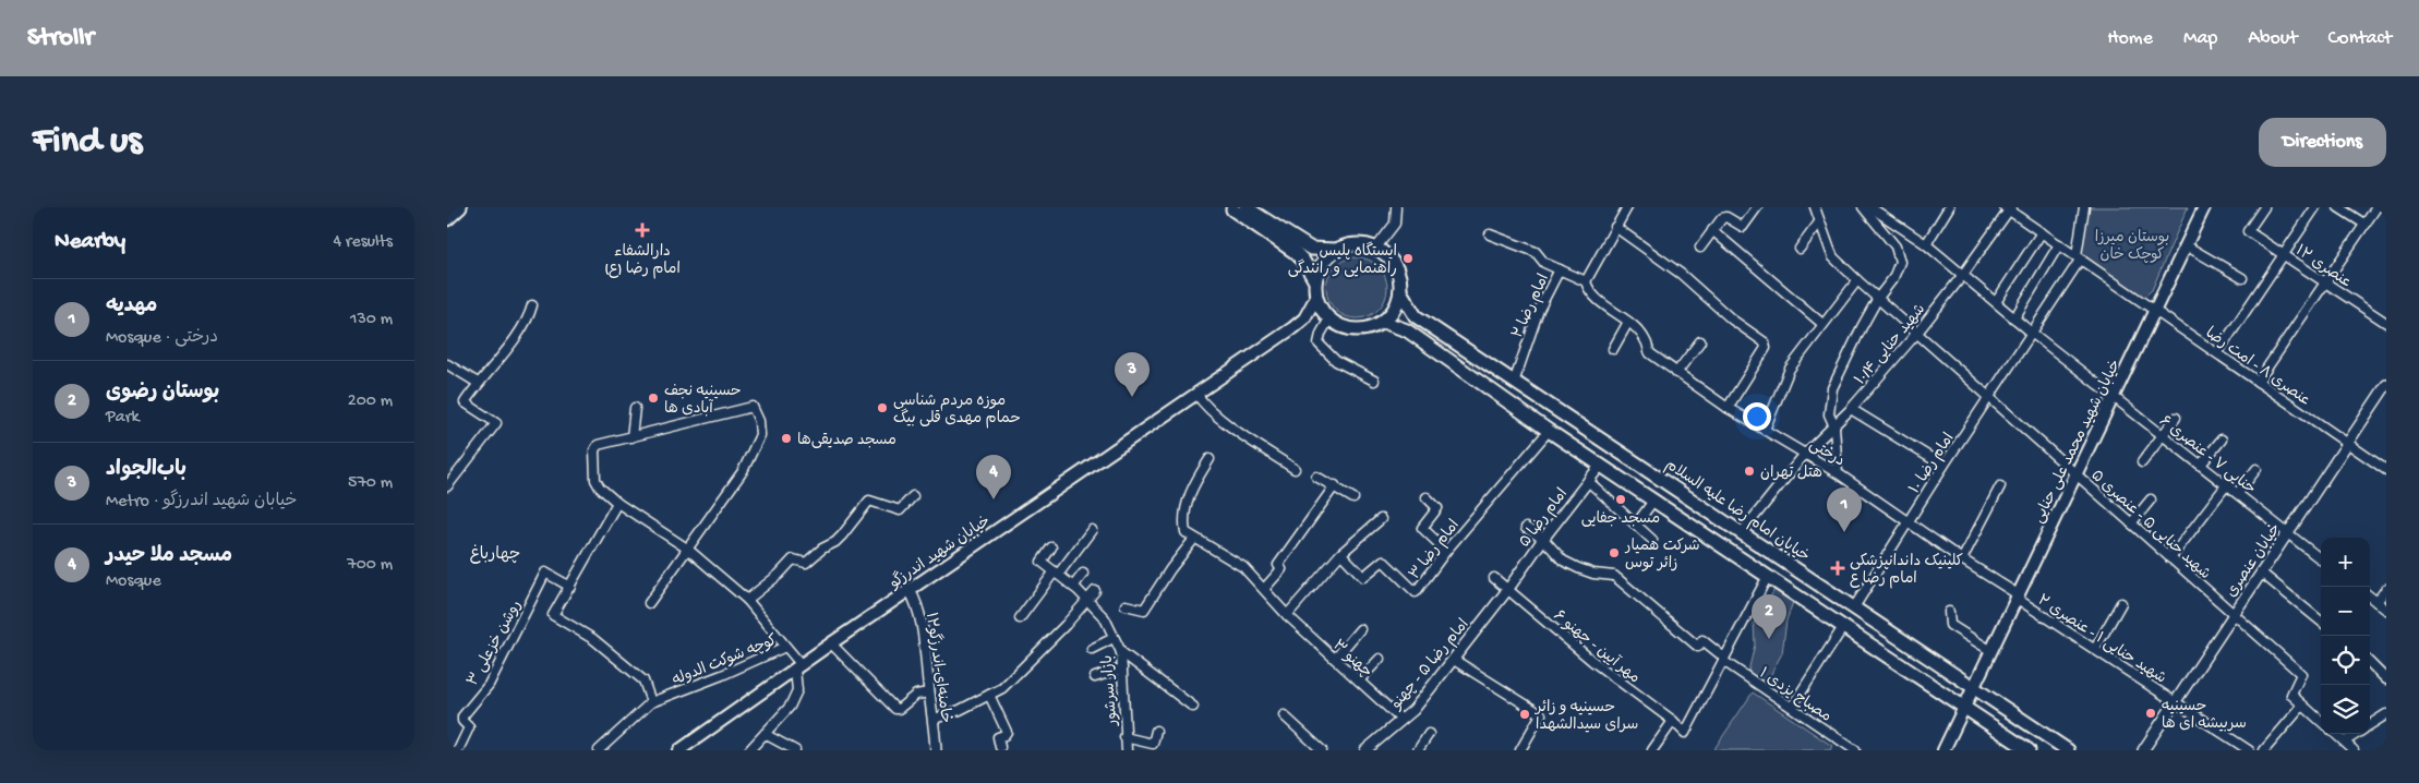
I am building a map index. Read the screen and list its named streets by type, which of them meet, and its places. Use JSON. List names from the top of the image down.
{
  "streets": {
    "main road": ["خیابان شهید محمد علی حنایی", "خیابان امام رضا علیه السلام", "خیابان شهید اندرزگو"],
    "street": [
      "عنصری ۱۲",
      "امام رضا ۲",
      "شهید حنایی ۱۰/۴",
      "عنصری ۸ - امت رضا",
      "درختی",
      "حنایی ۷ - عنصری ۶",
      "امام رضا ۱۰",
      "امام رضا ۵",
      "شهید حنایی ۵ - عنصری ۵",
      "امام رضا ۳",
      "خیابان عنصری",
      "شهید حنایی ۱ - عنصری ۲",
      "روشن خزعلی ۳",
      "مهر آیین - چهنو ۶",
      "چهنو ۳",
      "کوچه شوکت الدوله",
      "امام رضا ۵ - چهنو",
      "خامنه‌ای-اندرزگو۱۲",
      "بازار سرشور",
      "مصباح یزدی ۱"
    ]
  },
  "crossings": [
    ["امام رضا ۲", "درختی"],
    ["امام رضا ۲", "خیابان امام رضا علیه السلام"],
    ["شهید حنایی ۱۰/۴", "عنصری ۸ - امت رضا"],
    ["شهید حنایی ۱۰/۴", "درختی"],
    ["شهید حنایی ۱۰/۴", "حنایی ۷ - عنصری ۶"],
    ["شهید حنایی ۱۰/۴", "خیابان امام رضا علیه السلام"],
    ["شهید حنایی ۱۰/۴", "شهید حنایی ۵ - عنصری ۵"],
    ["عنصری ۸ - امت رضا", "خیابان شهید محمد علی حنایی"],
    ["عنصری ۸ - امت رضا", "امام رضا ۱۰"],
    ["عنصری ۸ - امت رضا", "خیابان عنصری"],
    ["خیابان شهید محمد علی حنایی", "حنایی ۷ - عنصری ۶"],
    ["خیابان شهید محمد علی حنایی", "خیابان امام رضا علیه السلام"],
    ["خیابان شهید محمد علی حنایی", "شهید حنایی ۵ - عنصری ۵"],
    ["خیابان شهید محمد علی حنایی", "شهید حنایی ۱ - عنصری ۲"],
    ["درختی", "امام رضا ۱۰"],
    ["درختی", "شهید حنایی ۱ - عنصری ۲"],
    ["حنایی ۷ - عنصری ۶", "امام رضا ۱۰"],
    ["حنایی ۷ - عنصری ۶", "خیابان عنصری"],
    ["امام رضا ۱۰", "خیابان امام رضا علیه السلام"],
    ["امام رضا ۱۰", "شهید حنایی ۵ - عنصری ۵"],
    ["خیابان امام رضا علیه السلام", "خیابان شهید اندرزگو"],
    ["امام رضا ۵", "مهر آیین - چهنو ۶"],
    ["امام رضا ۵", "امام رضا ۵ - چهنو"],
    ["امام رضا ۵", "مصباح یزدی ۱"],
    ["شهید حنایی ۵ - عنصری ۵", "خیابان عنصری"],
    ["خیابان شهید اندرزگو", "کوچه شوکت الدوله"],
    ["خیابان شهید اندرزگو", "خامنه‌ای-اندرزگو۱۲"],
    ["خیابان عنصری", "شهید حنایی ۱ - عنصری ۲"],
    ["مهر آیین - چهنو ۶", "امام رضا ۵ - چهنو"],
    ["مهر آیین - چهنو ۶", "مصباح یزدی ۱"],
    ["چهنو ۳", "امام رضا ۵ - چهنو"]
  ],
  "districts": ["چهارباغ"],
  "parks": ["بوستان میرزا کوچک خان"],
  "places": {
    "health": ["دارالشفاء امام رضا (ع)", "کلینیک داندانپزشکى امام رضا ع"],
    "other": [
      "ایستگاه پلیس راهنمایی و رانندگی",
      "حسینیه نجف آبادی ها",
      "موزه مردم شناسی حمام مهدی قلی بیگ",
      "مسجد صدیقی‌ها",
      "هتل تهران",
      "مسجد جفایی",
      "شرکت همیار زائر توس",
      "حسینیه سربیشه ای ها",
      "حسینیه و زائر سرای سیدالشهدا"
    ]
  },
  "page": {
    "header": "Strollr",
    "nav": [
      "Home",
      "Map",
      "About",
      "Contact"
    ],
    "buttons": "Directions",
    "title": "Find us",
    "heading": ["Nearby", "4 results"],
    "list": [
      {
        "mark": "1",
        "name": "مهدیه",
        "note": "Mosque · درختی",
        "value": "130 m"
      },
      {
        "mark": "2",
        "name": "بوستان رضوی",
        "note": "Park",
        "value": "200 m"
      },
      {
        "mark": "3",
        "name": "باب‌الجواد",
        "note": "Metro · خیابان شهید اندرزگو",
        "value": "570 m"
      },
      {
        "mark": "4",
        "name": "مسجد ملا حیدر",
        "note": "Mosque",
        "value": "700 m"
      }
    ],
    "pins": [
      "3",
      "4",
      "1",
      "2"
    ],
    "map_buttons": ["+", "−"]
  }
}
